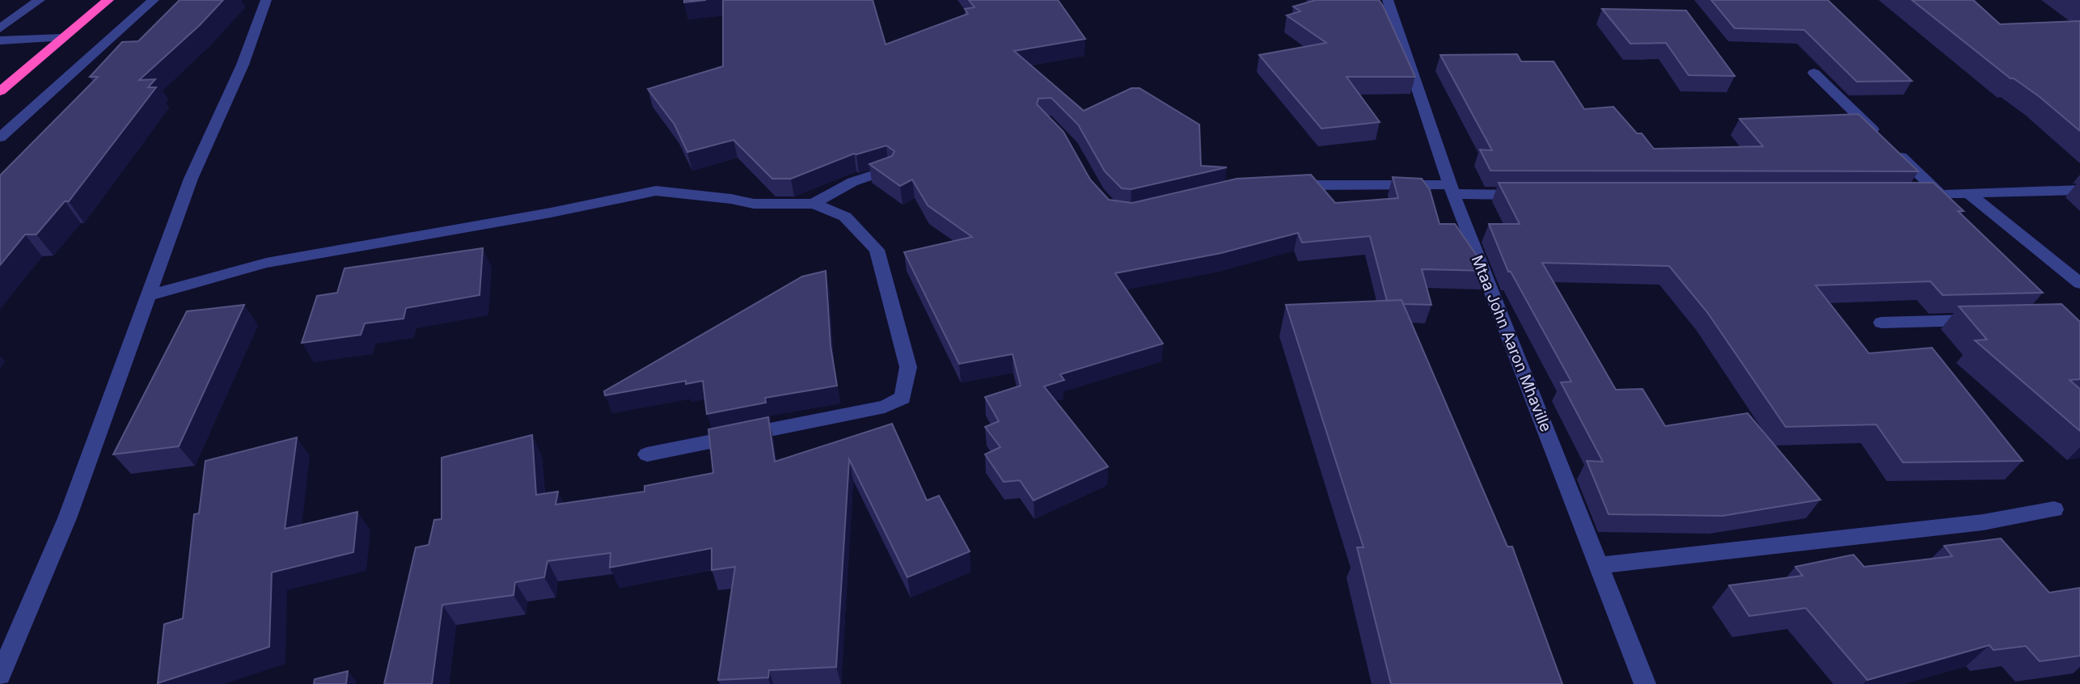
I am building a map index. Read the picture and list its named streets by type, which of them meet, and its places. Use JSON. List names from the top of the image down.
{
  "streets": {
    "street": ["Mtaa John Aaron Mhaville"]
  }
}
